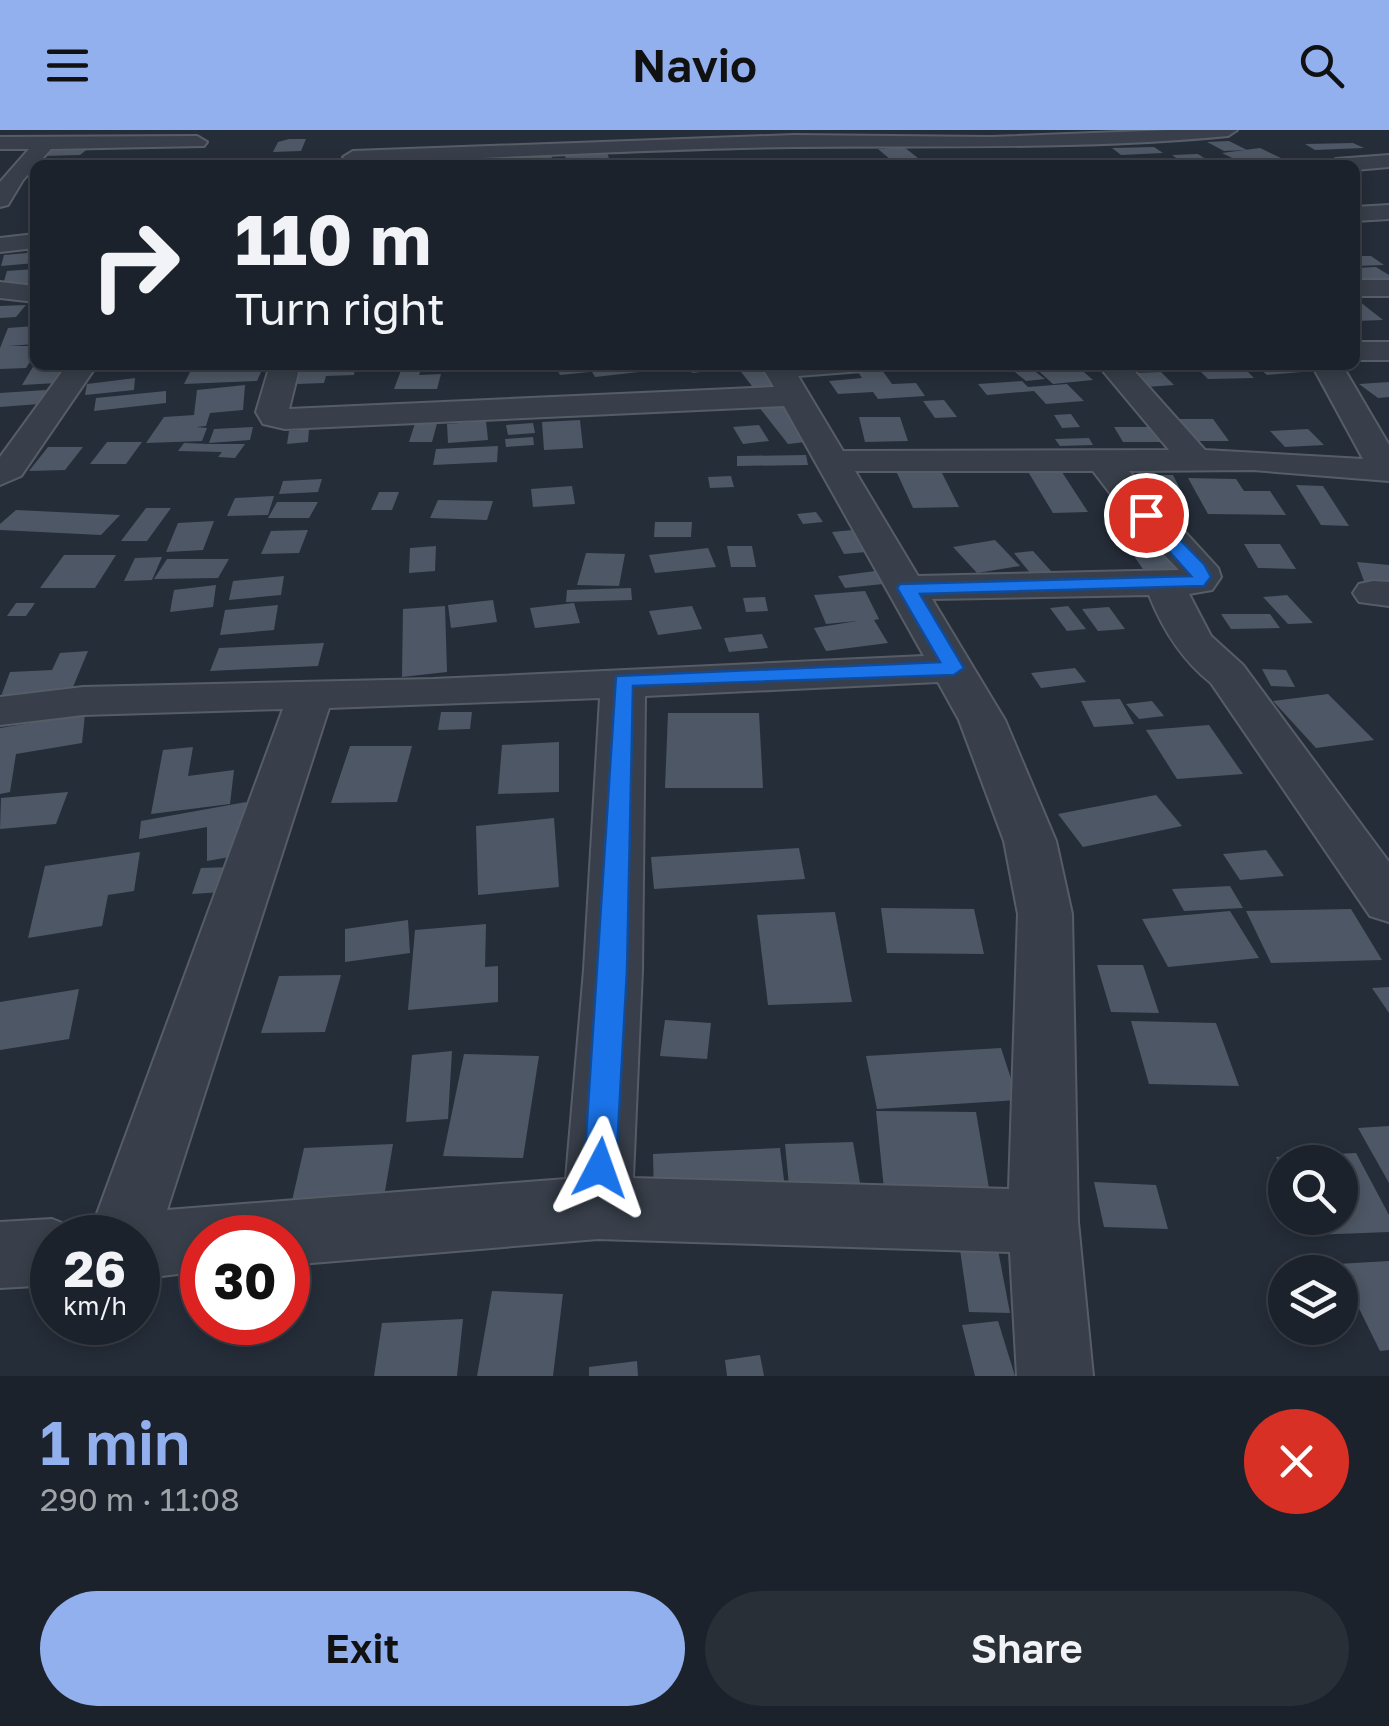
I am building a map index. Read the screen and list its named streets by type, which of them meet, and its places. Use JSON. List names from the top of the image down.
{
  "page": {
    "header": "Navio",
    "turn": ["110 m", "Turn right"],
    "speed": "26 km/h",
    "limit": "30",
    "heading": ["1 min", "290 m · 11:08"],
    "buttons": ["Exit", "Share"]
  }
}
